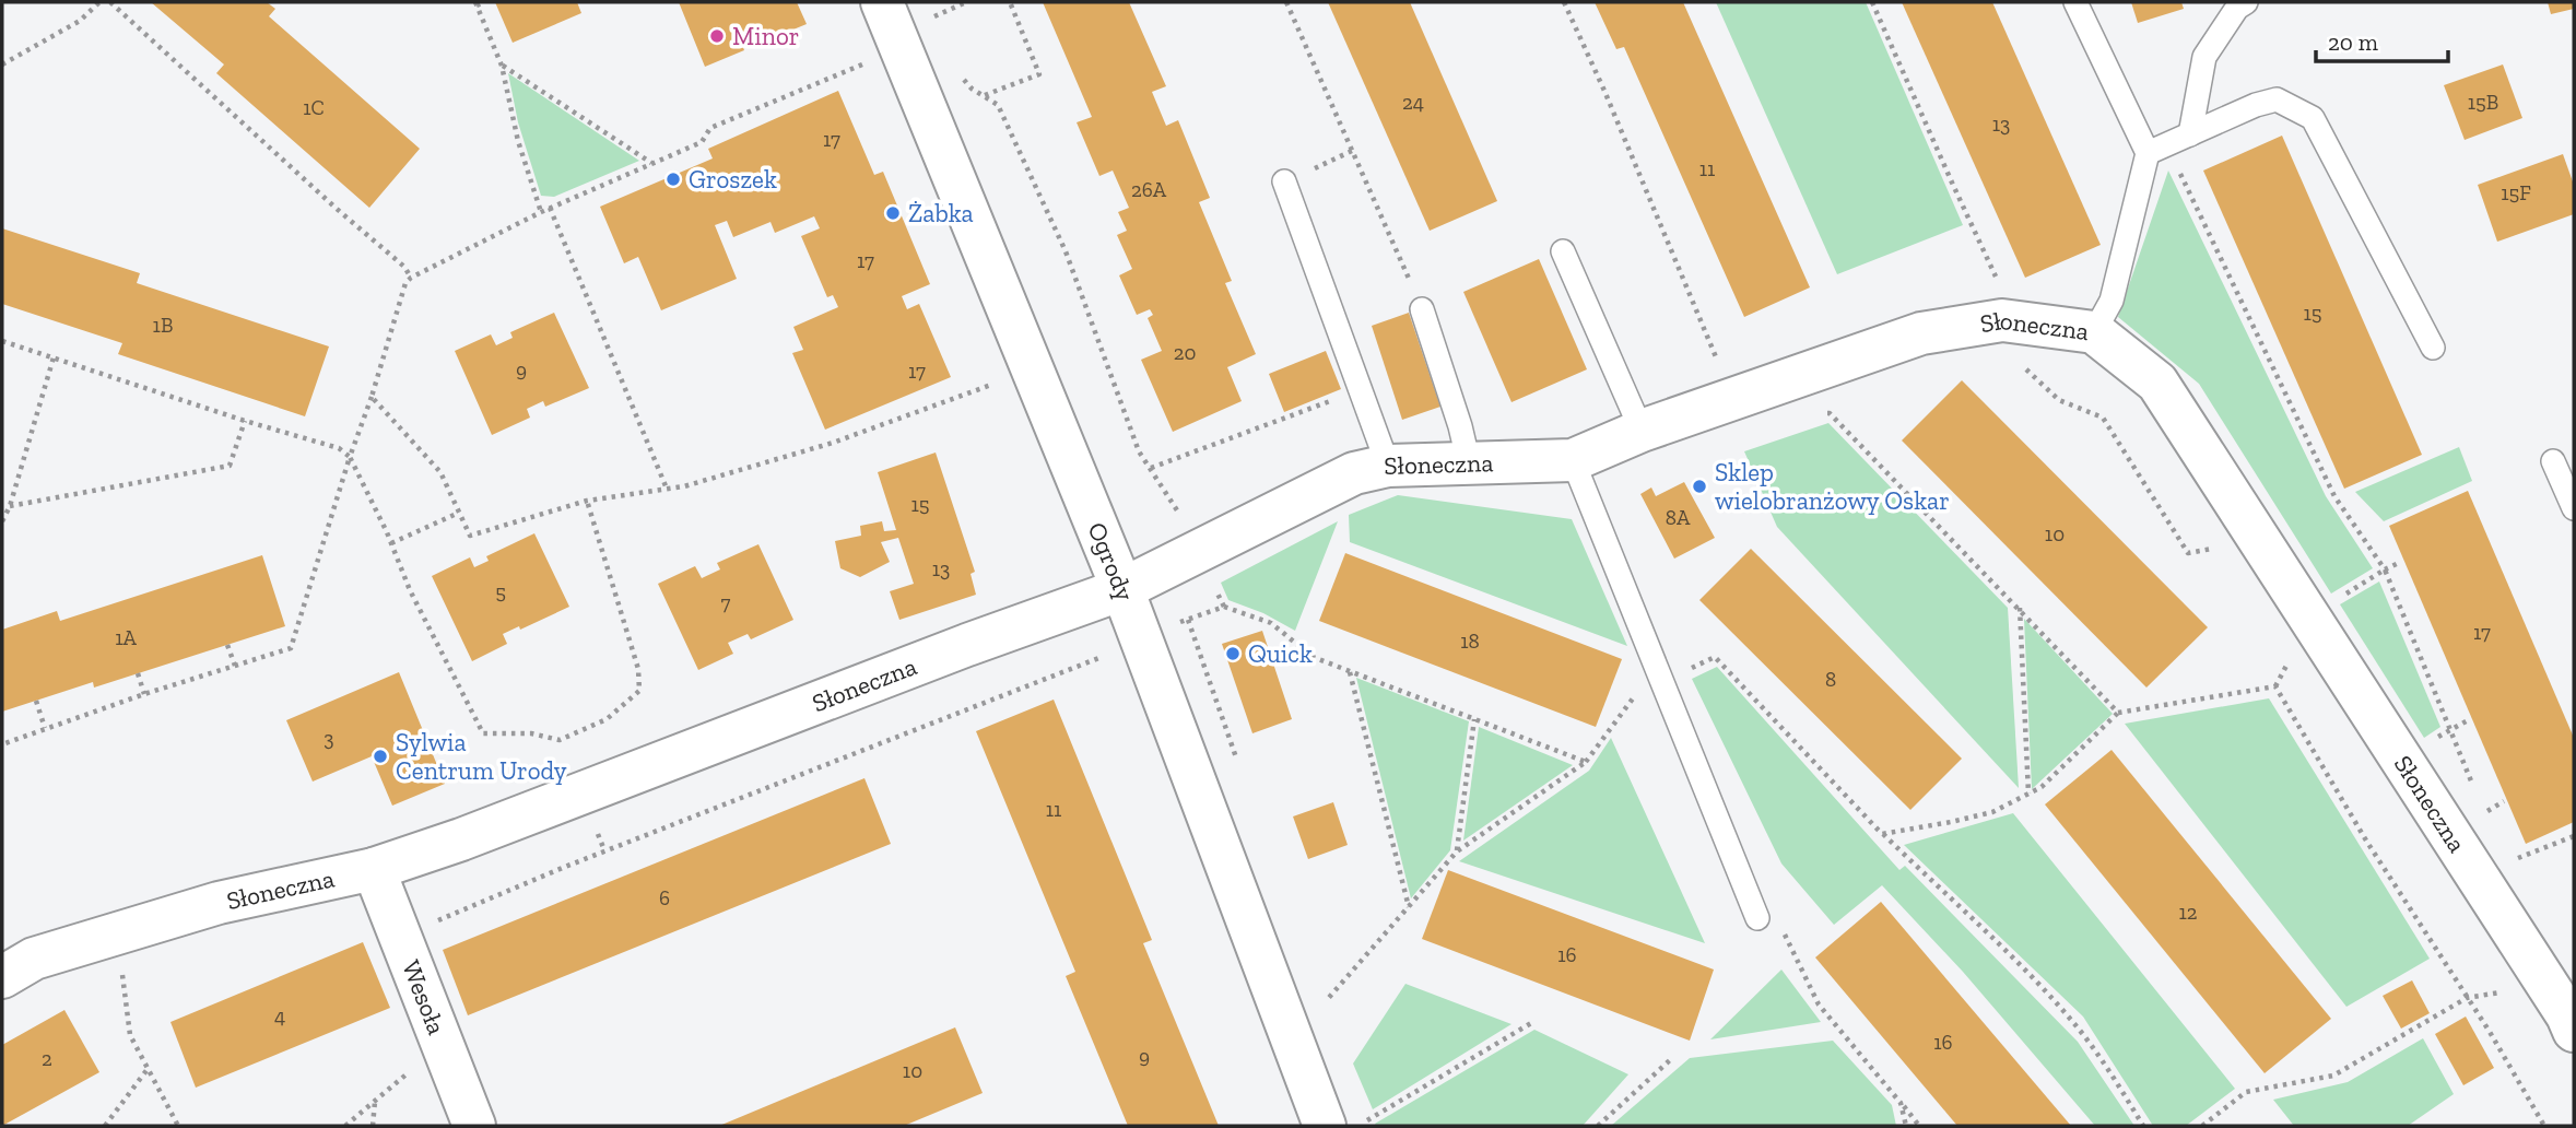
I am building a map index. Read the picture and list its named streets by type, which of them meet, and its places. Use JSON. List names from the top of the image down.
{
  "streets": {
    "street": ["Słoneczna", "Ogrody", "Wesoła"]
  },
  "crossings": [
    ["Słoneczna", "Ogrody"],
    ["Słoneczna", "Wesoła"]
  ],
  "places": [
    "Minor",
    "Groszek",
    "Żabka",
    "Sklep wielobranżowy Oskar",
    "Quick",
    "Sylwia Centrum Urody"
  ],
  "house_numbers": [
    "24",
    "15B",
    "1C",
    "13",
    "17",
    "11",
    "26A",
    "15F",
    "17",
    "15",
    "1B",
    "20",
    "9",
    "17",
    "15",
    "8A",
    "10",
    "13",
    "5",
    "7",
    "17",
    "1A",
    "18",
    "8",
    "3",
    "11",
    "6",
    "12",
    "16",
    "4",
    "16",
    "9",
    "2",
    "10"
  ],
  "scale_bar": "20 m"
}
